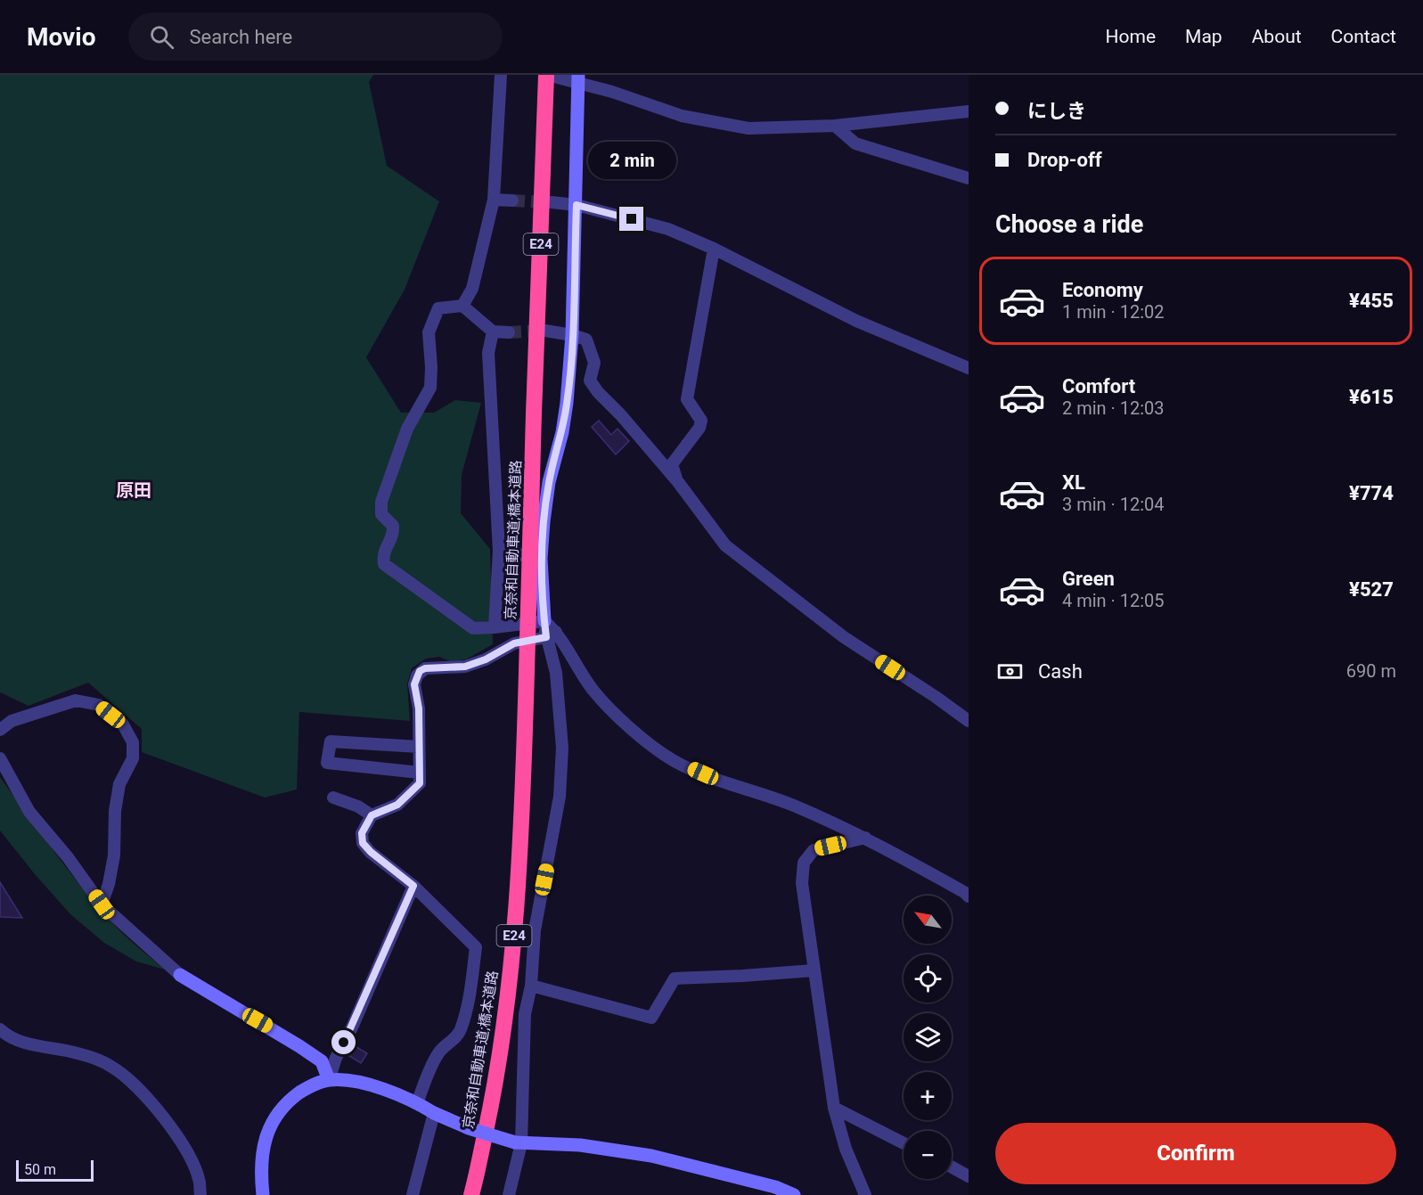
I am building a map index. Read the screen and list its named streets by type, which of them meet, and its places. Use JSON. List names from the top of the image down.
{
  "streets": {
    "highway": ["E24", "京奈和自動車道;橋本道路"]
  },
  "districts": ["原田"],
  "scale_bar": "50 m",
  "north": "top left",
  "page": {
    "header": "Movio",
    "search": "Search here",
    "nav": [
      "Home",
      "Map",
      "About",
      "Contact"
    ],
    "banner": ["にしき", "Drop-off"],
    "bubble": "2 min",
    "heading": "Choose a ride",
    "list": [
      {
        "name": "Economy",
        "note": "1 min · 12:02",
        "value": "¥455"
      },
      {
        "name": "Comfort",
        "note": "2 min · 12:03",
        "value": "¥615"
      },
      {
        "name": "XL",
        "note": "3 min · 12:04",
        "value": "¥774"
      },
      {
        "name": "Green",
        "note": "4 min · 12:05",
        "value": "¥527"
      }
    ],
    "pay": ["Cash", "690 m"],
    "map_buttons": ["+", "−"],
    "buttons": "Confirm",
    "scale": "50 m"
  }
}
